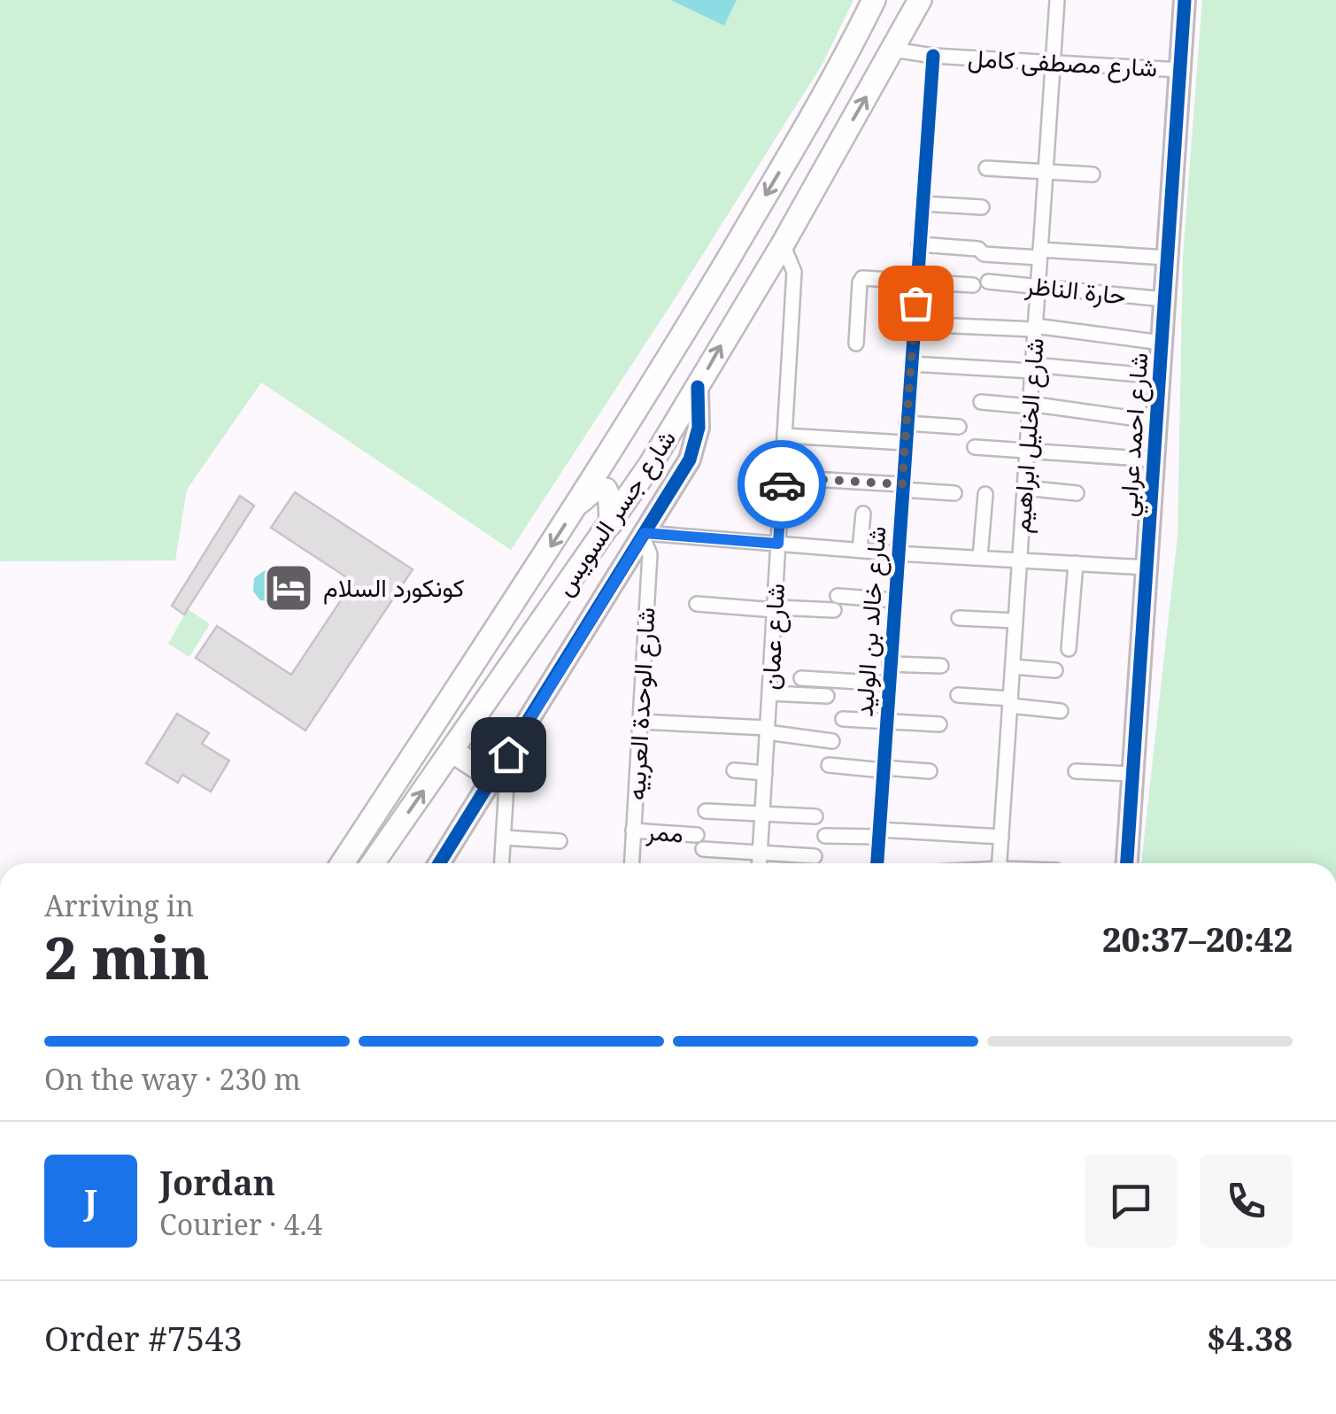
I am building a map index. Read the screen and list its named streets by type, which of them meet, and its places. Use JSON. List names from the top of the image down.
{
  "streets": {
    "main road": ["شارع جسر السويس"],
    "street": [
      "شارع مصطفى كامل",
      "حارة الناظر",
      "شارع احمد عرابي",
      "شارع الخليل ابراهيم",
      "شارع خالد بن الوليد",
      "شارع عمان",
      "شارع الوحدة العربيه",
      "ممر"
    ]
  },
  "crossings": [
    ["شارع مصطفى كامل", "شارع احمد عرابي"],
    ["شارع مصطفى كامل", "شارع الخليل ابراهيم"],
    ["شارع مصطفى كامل", "شارع جسر السويس"],
    ["شارع مصطفى كامل", "شارع خالد بن الوليد"],
    ["حارة الناظر", "شارع احمد عرابي"],
    ["حارة الناظر", "شارع الخليل ابراهيم"],
    ["حارة الناظر", "شارع خالد بن الوليد"],
    ["شارع جسر السويس", "شارع عمان"],
    ["شارع عمان", "ممر"],
    ["شارع الوحدة العربيه", "ممر"]
  ],
  "places": {
    "hotel": ["كونكورد السلام"]
  },
  "page": {
    "heading": ["2 min", "Arriving in", "20:37–20:42"],
    "panel": [
      "Jordan",
      "Courier · 4.4",
      "Order #7543",
      "$4.38"
    ],
    "bar": "On the way · 230 m",
    "round": "J"
  }
}
